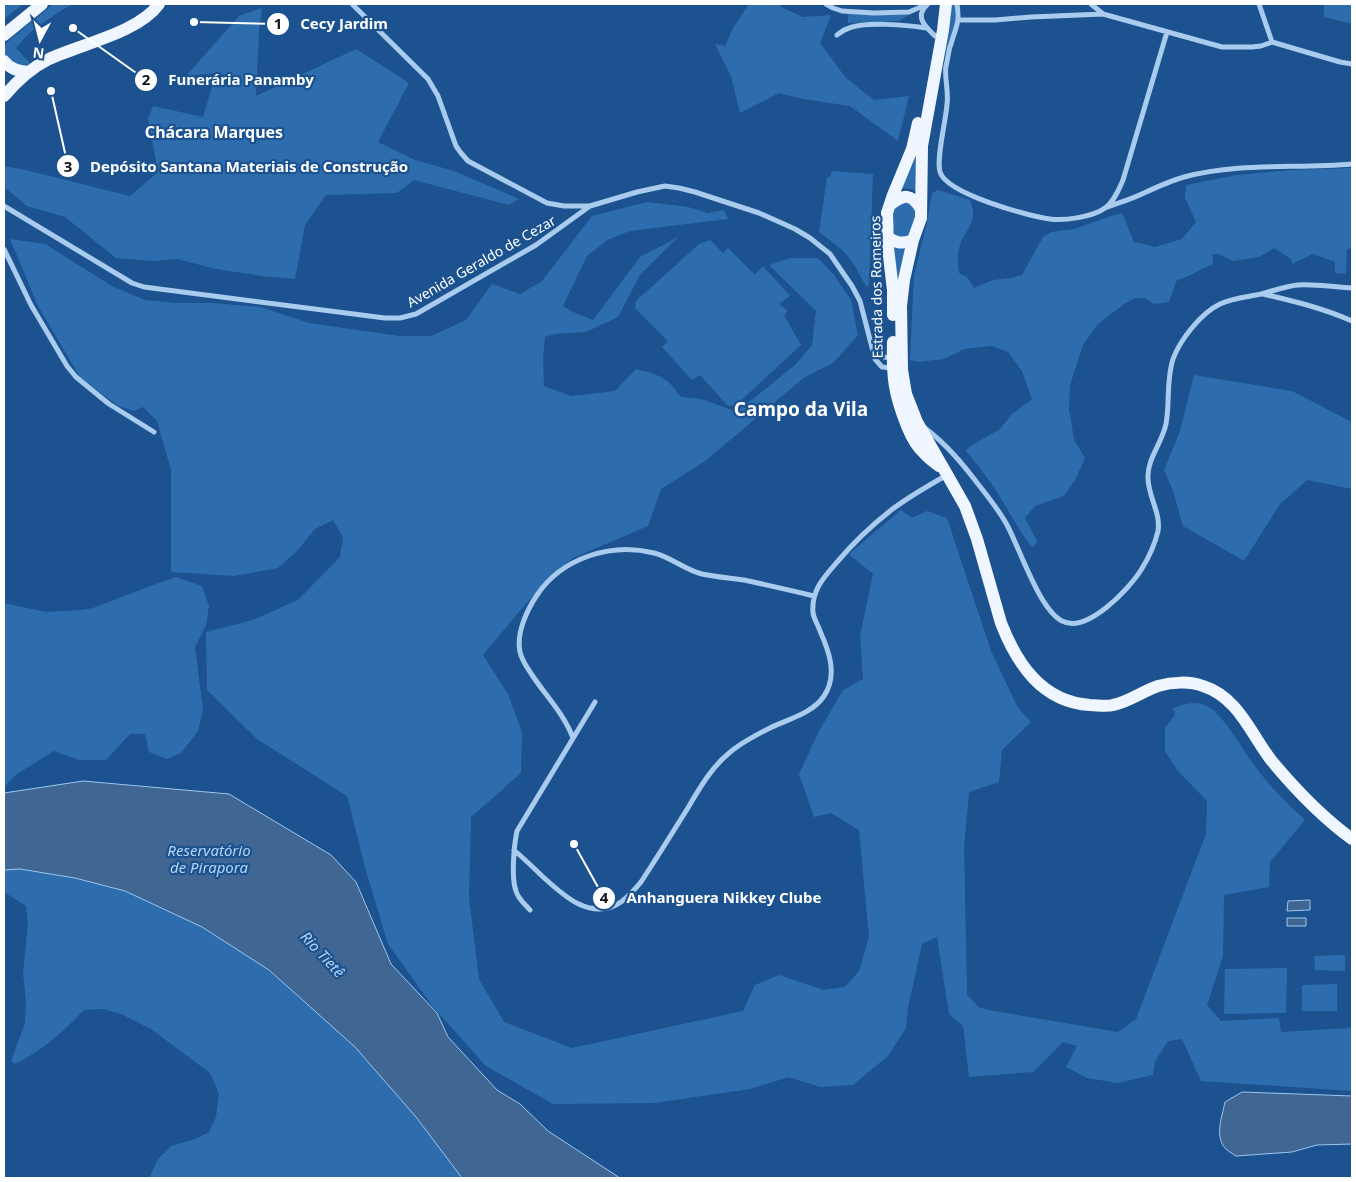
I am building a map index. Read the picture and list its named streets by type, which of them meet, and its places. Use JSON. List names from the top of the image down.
{
  "streets": {
    "main road": ["Estrada dos Romeiros"],
    "street": ["Avenida Geraldo de Cezar"]
  },
  "districts": ["Chácara Marques", "Campo da Vila"],
  "water": ["Reservatório de Pirapora", "Rio Tietê"],
  "places": [
    "Cecy Jardim",
    "Funerária Panamby",
    "Depósito Santana Materiais de Construção",
    "Anhanguera Nikkey Clube"
  ],
  "north": "bottom"
}
